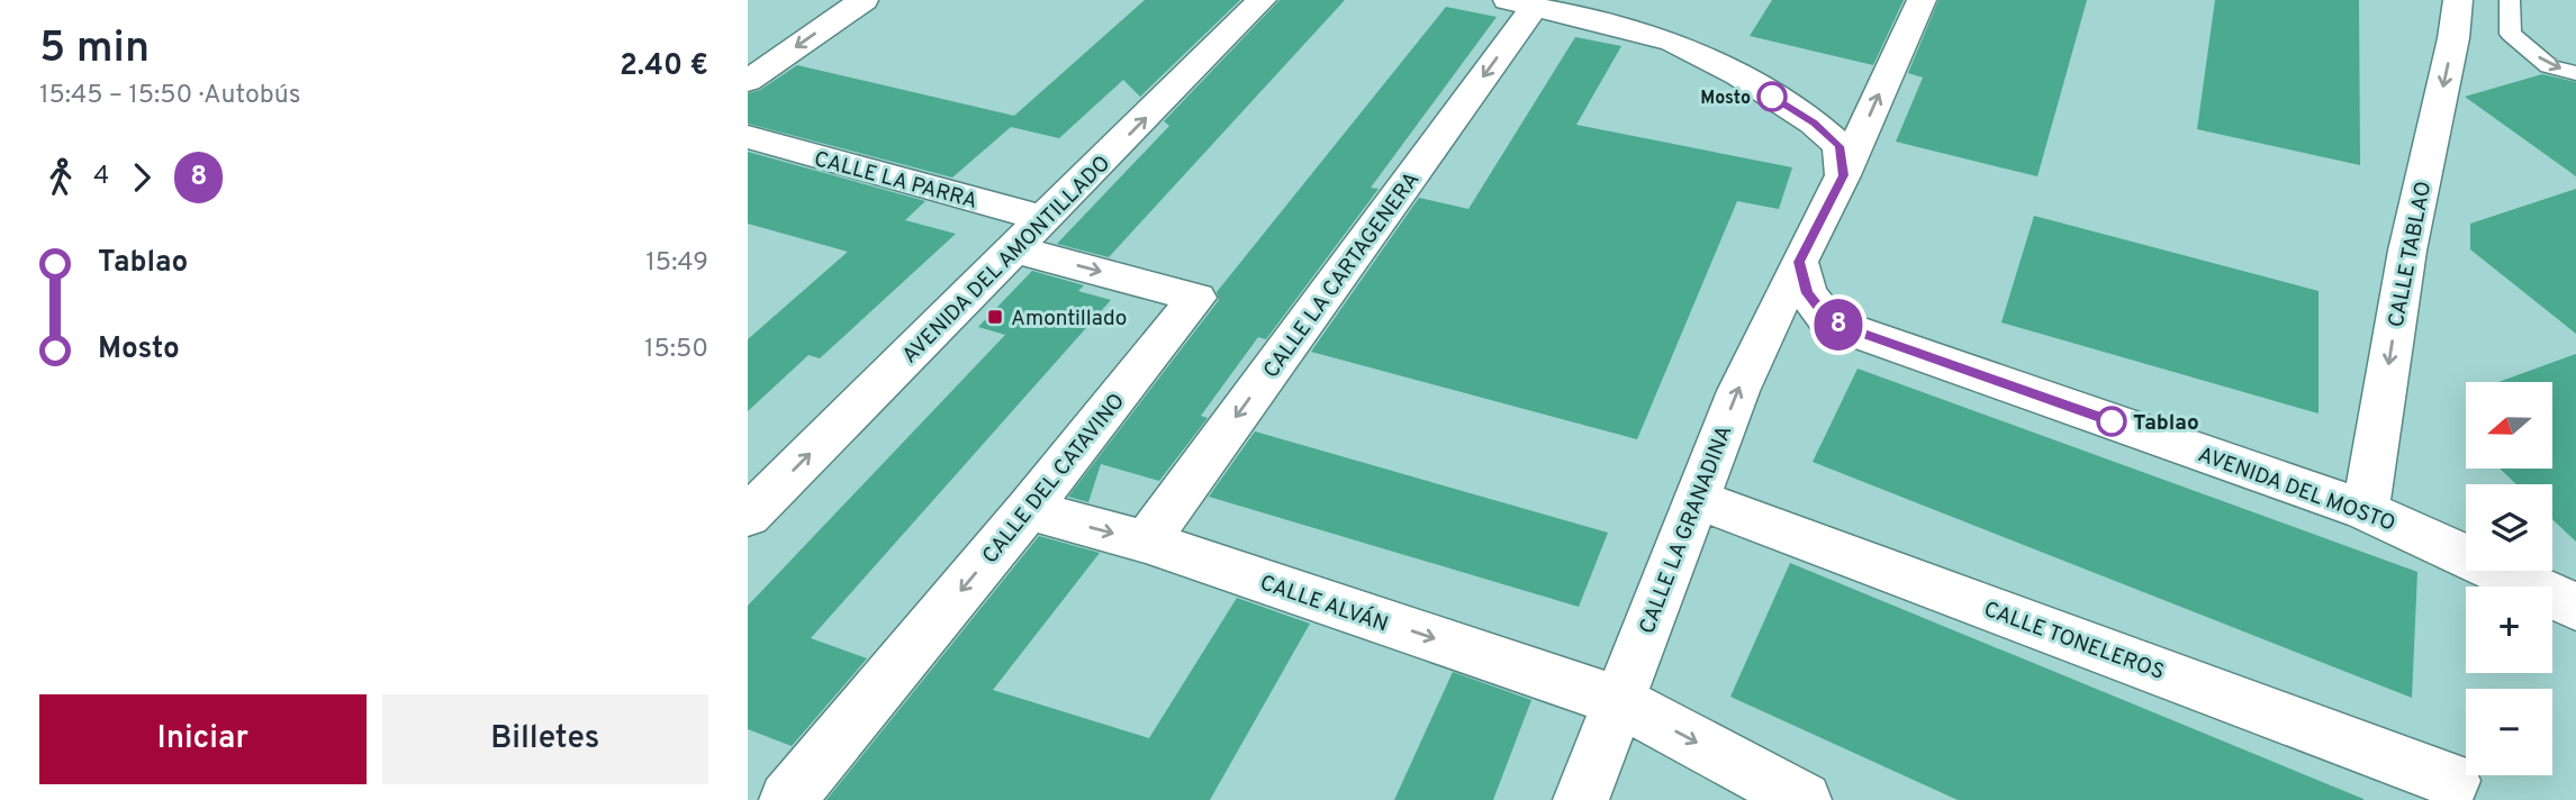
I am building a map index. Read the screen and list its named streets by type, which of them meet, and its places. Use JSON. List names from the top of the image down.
{
  "streets": {
    "street": [
      "CALLE LA PARRA",
      "CALLE TABLAO",
      "AVENIDA DEL AMONTILLADO",
      "CALLE LA CARTAGENERA",
      "CALLE DEL CATAVINO",
      "AVENIDA DEL MOSTO",
      "CALLE LA GRANADINA",
      "CALLE ALVÁN",
      "CALLE TONELEROS"
    ]
  },
  "crossings": [
    ["CALLE LA PARRA", "AVENIDA DEL AMONTILLADO"],
    ["CALLE LA PARRA", "CALLE DEL CATAVINO"],
    ["CALLE TABLAO", "AVENIDA DEL MOSTO"],
    ["AVENIDA DEL AMONTILLADO", "CALLE DEL CATAVINO"],
    ["CALLE LA CARTAGENERA", "CALLE ALVÁN"],
    ["CALLE DEL CATAVINO", "CALLE ALVÁN"],
    ["AVENIDA DEL MOSTO", "CALLE LA GRANADINA"],
    ["CALLE LA GRANADINA", "CALLE ALVÁN"],
    ["CALLE LA GRANADINA", "CALLE TONELEROS"]
  ],
  "one_way": [
    "CALLE TABLAO",
    "AVENIDA DEL AMONTILLADO",
    "CALLE LA CARTAGENERA",
    "CALLE LA GRANADINA",
    "CALLE ALVÁN"
  ],
  "places": {
    "other": ["Mosto", "Tablao"],
    "transit": ["Amontillado"]
  },
  "lines": ["bus line 8"],
  "north": "left",
  "page": {
    "heading": ["5 min", "15:45 – 15:50 · Autobús", "2.40 €"],
    "on_map": "8",
    "legs": ["4", "8"],
    "list": [
      {
        "name": "Tablao",
        "value": "15:49"
      },
      {
        "name": "Mosto",
        "value": "15:50"
      }
    ],
    "map_buttons": ["+", "−"],
    "buttons": ["Iniciar", "Billetes"]
  }
}
